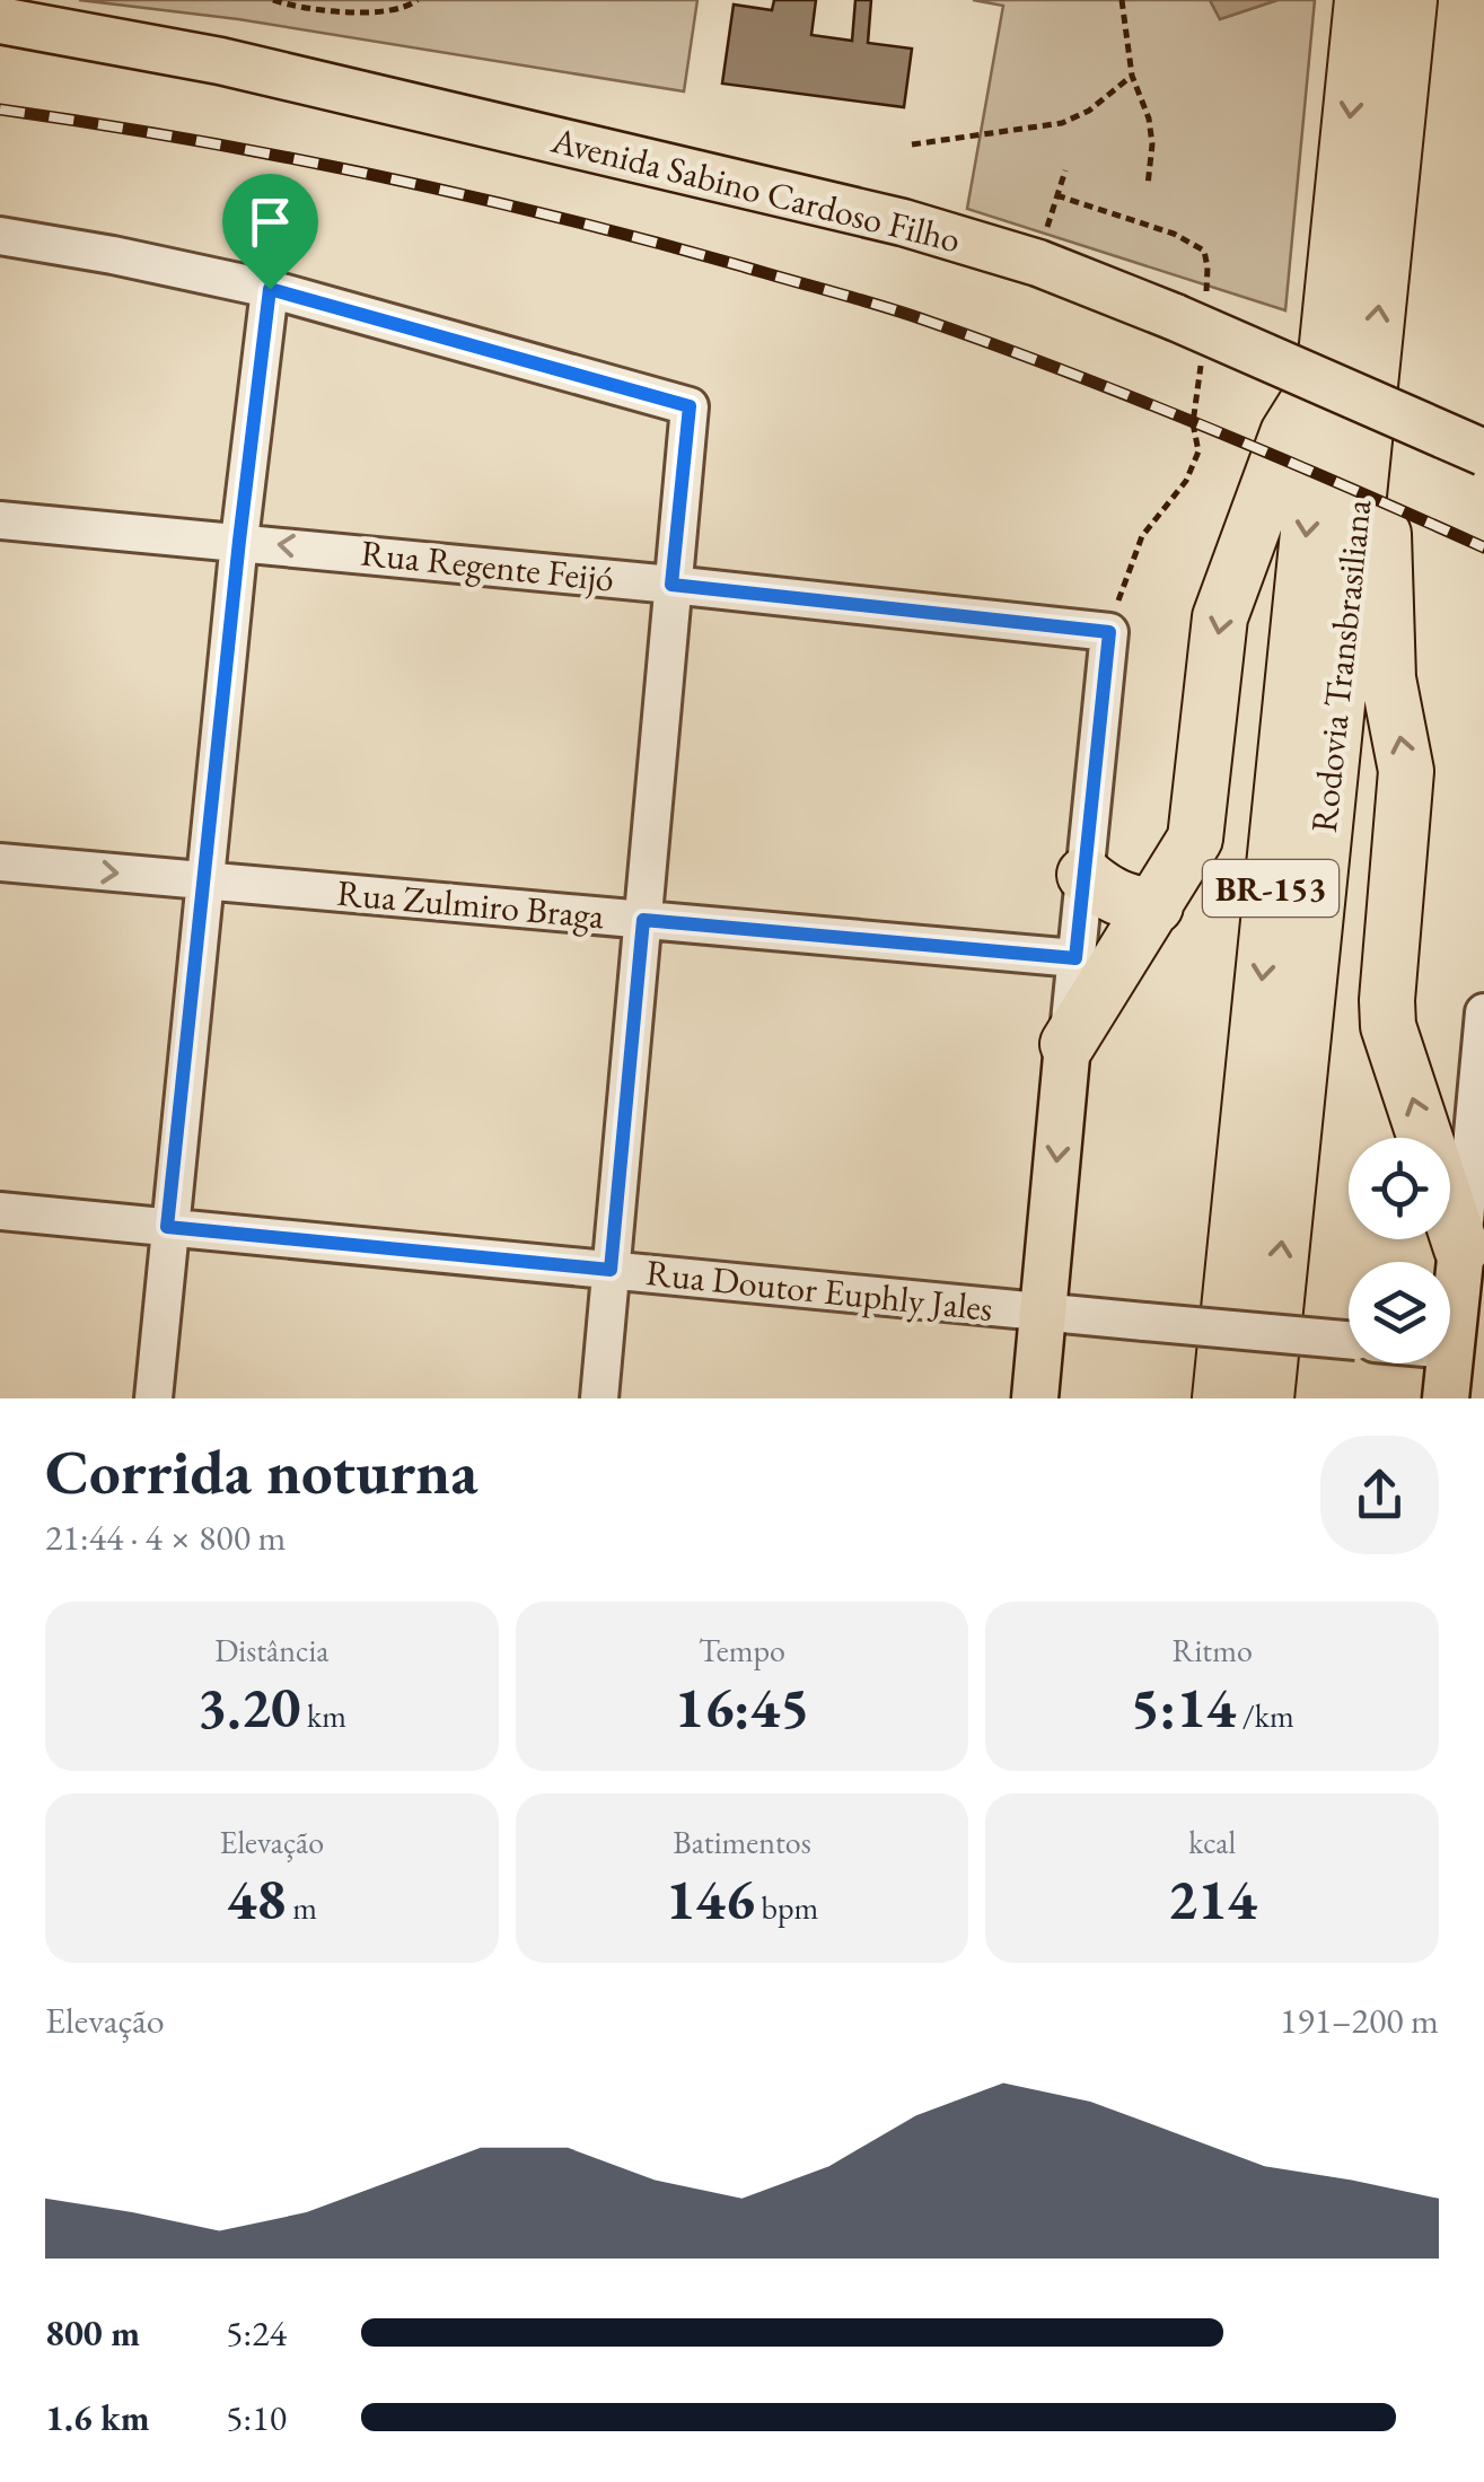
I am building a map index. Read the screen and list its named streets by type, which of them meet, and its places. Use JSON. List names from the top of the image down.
{
  "streets": {
    "highway": ["Rodovia Transbrasiliana", "BR-153"],
    "main road": ["Avenida Sabino Cardoso Filho"],
    "street": ["Rua Regente Feijó", "Rua Zulmiro Braga", "Rua Doutor Euphly Jales"]
  },
  "one_way": ["Rua Regente Feijó"],
  "page": {
    "heading": ["Corrida noturna", "21:44 · 4 × 800 m"],
    "stats": [
      ["Distância", "3.20 km"],
      ["Tempo", "16:45"],
      ["Ritmo", "5:14 /km"],
      ["Elevação", "48 m"],
      ["Batimentos", "146 bpm"],
      ["kcal", "214"]
    ],
    "chart": ["Elevação", "191–200 m"],
    "list": [
      {
        "name": "800 m",
        "note": "5:24"
      },
      {
        "name": "1.6 km",
        "note": "5:10"
      }
    ]
  }
}
